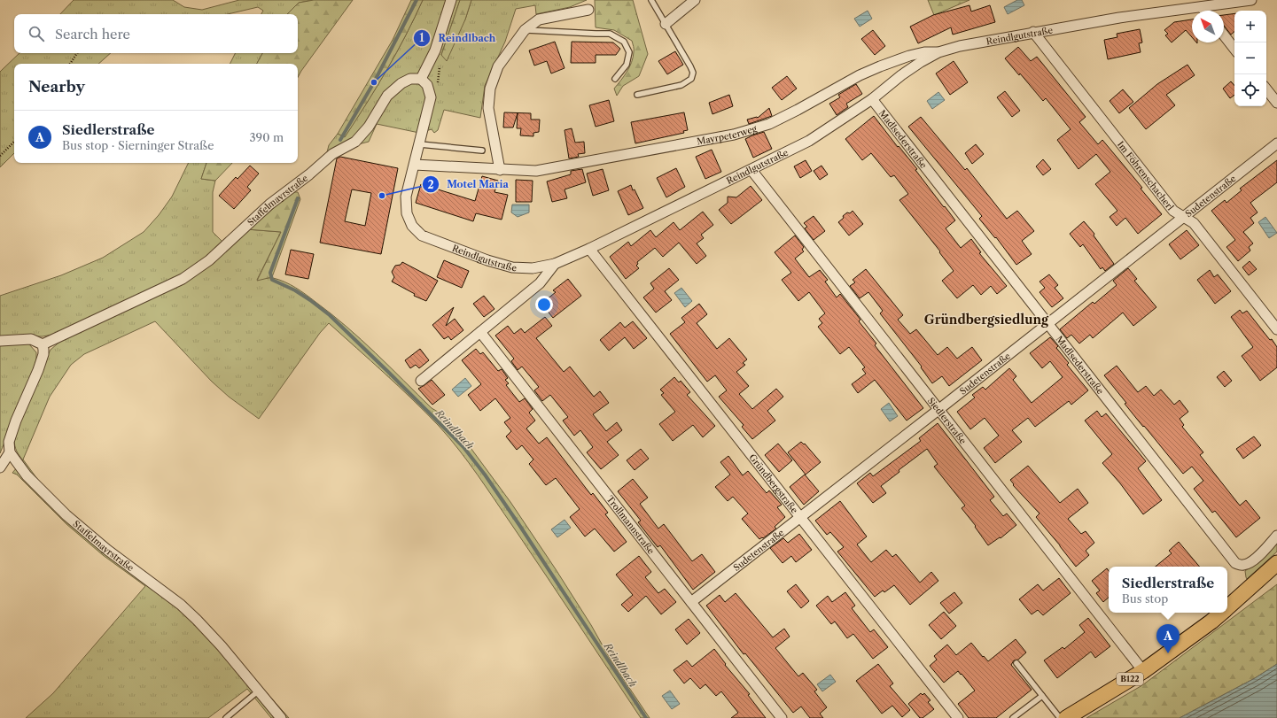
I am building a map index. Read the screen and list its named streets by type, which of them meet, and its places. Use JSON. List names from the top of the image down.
{
  "streets": {
    "main road": ["B122"],
    "street": [
      "Reindlgutstraße",
      "Mayrpeterweg",
      "Madlsederstraße",
      "Im Föhrenschacherl",
      "Sudetenstraße",
      "Staffelmayrstraße",
      "Siedlerstraße",
      "Gründbergstraße",
      "Trollmannstraße"
    ]
  },
  "crossings": [
    ["Reindlgutstraße", "Mayrpeterweg"],
    ["Reindlgutstraße", "Madlsederstraße"],
    ["Reindlgutstraße", "Im Föhrenschacherl"],
    ["Reindlgutstraße", "Siedlerstraße"],
    ["Reindlgutstraße", "Gründbergstraße"],
    ["Madlsederstraße", "Sudetenstraße"],
    ["Im Föhrenschacherl", "Sudetenstraße"],
    ["Sudetenstraße", "Siedlerstraße"],
    ["Sudetenstraße", "Gründbergstraße"],
    ["Sudetenstraße", "Trollmannstraße"],
    ["Siedlerstraße", "B122"]
  ],
  "districts": ["Gründbergsiedlung"],
  "water": ["Reindlbach"],
  "places": ["Reindlbach", "Motel Maria"],
  "north": "top left",
  "page": {
    "map_buttons": ["+", "−"],
    "search": "Search here",
    "heading": "Nearby",
    "list": [
      {
        "mark": "A",
        "name": "Siedlerstraße",
        "note": "Bus stop · Sierninger Straße",
        "value": "390 m"
      }
    ],
    "popup": ["Siedlerstraße", "Bus stop"],
    "pins": "A"
  }
}
